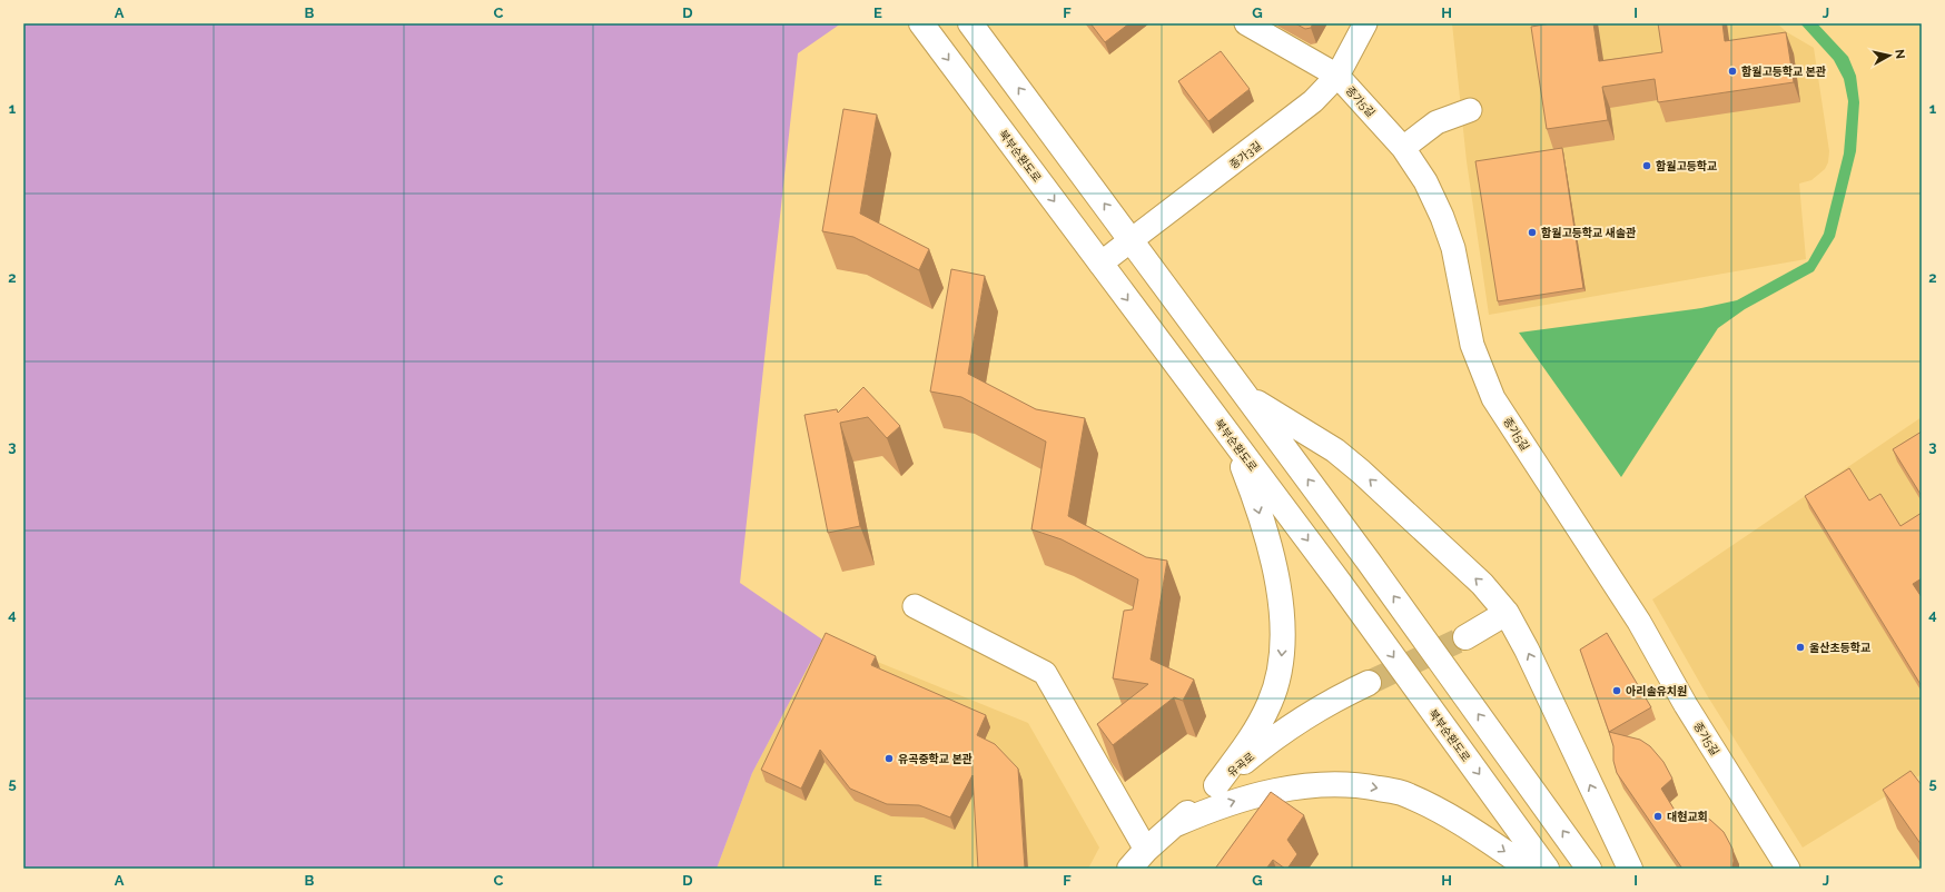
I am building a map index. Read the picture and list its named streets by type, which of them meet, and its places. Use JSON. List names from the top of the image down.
{
  "streets": {
    "main road": ["북부순환도로", "유곡로"],
    "street": ["종가5길", "종가3길"]
  },
  "crossings": [
    ["종가5길", "종가3길"],
    ["종가3길", "북부순환도로"]
  ],
  "places": [
    "함월고등학교 본관",
    "함월고등학교",
    "함월고등학교 새솔관",
    "울산초등학교",
    "아리솔유치원",
    "유곡중학교 본관",
    "대현교회"
  ],
  "north": "right",
  "grid": {
    "columns": [
      "A",
      "B",
      "C",
      "D",
      "E",
      "F",
      "G",
      "H",
      "I",
      "J"
    ],
    "rows": [
      "1",
      "2",
      "3",
      "4",
      "5"
    ]
  }
}
